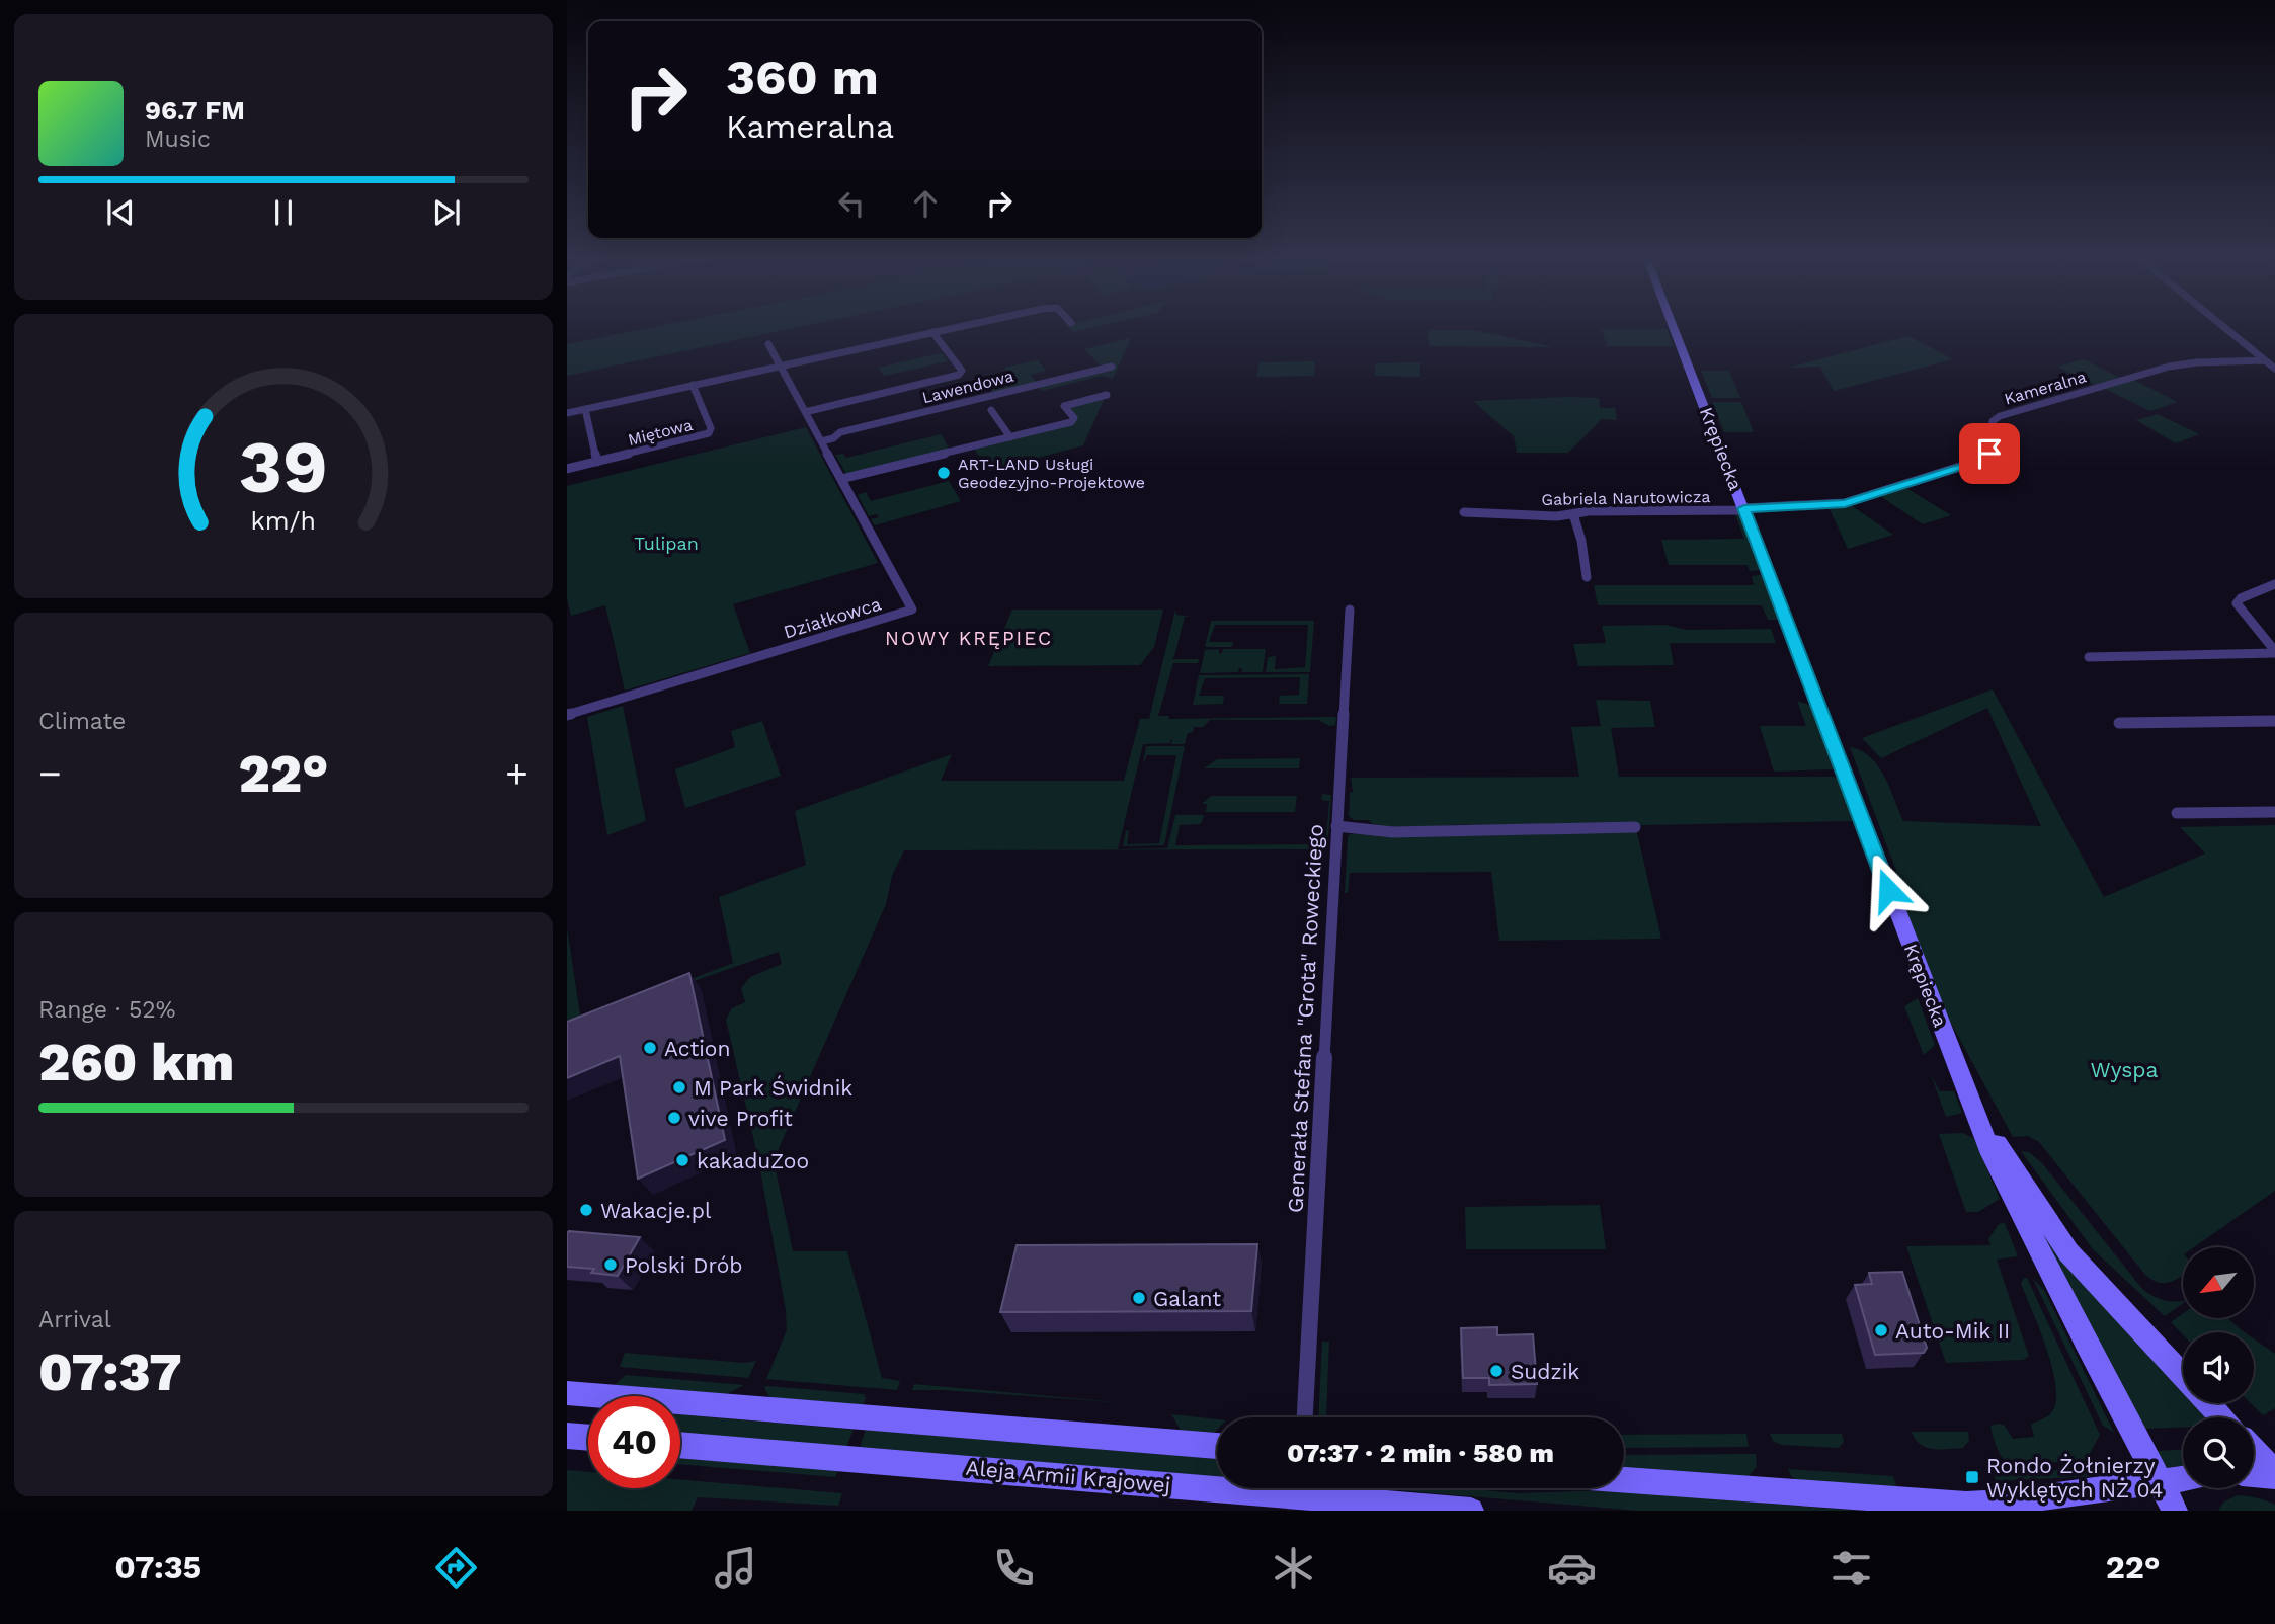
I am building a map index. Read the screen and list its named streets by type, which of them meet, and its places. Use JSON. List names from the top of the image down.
{
  "streets": {
    "street": [
      "Lawendowa",
      "Kameralna",
      "Miętowa",
      "Krępiecka",
      "Gabriela Narutowicza",
      "Działkowca",
      "Generała Stefana \"Grota\" Roweckiego",
      "Aleja Armii Krajowej"
    ]
  },
  "crossings": [
    ["Lawendowa", "Działkowca"],
    ["Kameralna", "Krępiecka"],
    ["Kameralna", "Gabriela Narutowicza"],
    ["Krępiecka", "Gabriela Narutowicza"]
  ],
  "districts": ["NOWY KRĘPIEC"],
  "parks": ["Tulipan", "Wyspa"],
  "places": {
    "other": [
      "ART-LAND Usługi Geodezyjno-Projektowe",
      "Action",
      "M Park Świdnik",
      "vive Profit",
      "kakaduZoo",
      "Wakacje.pl",
      "Polski Drób",
      "Galant",
      "Auto-Mik II",
      "Sudzik"
    ],
    "transit": ["Rondo Żołnierzy Wyklętych NŻ 04"]
  },
  "north": "bottom left",
  "page": {
    "turn": ["360 m", "Kameralna"],
    "song": ["96.7 FM", "Music"],
    "tile": [
      "Climate",
      ["Range · 52%", "260 km"],
      ["Arrival", "07:37"]
    ],
    "heat": ["−", "22°", "+"],
    "limit": "40",
    "trip": "07:37 · 2 min · 580 m",
    "tabs": ["07:35", "22°"],
    "gauge": ["39", "km/h"]
  }
}
